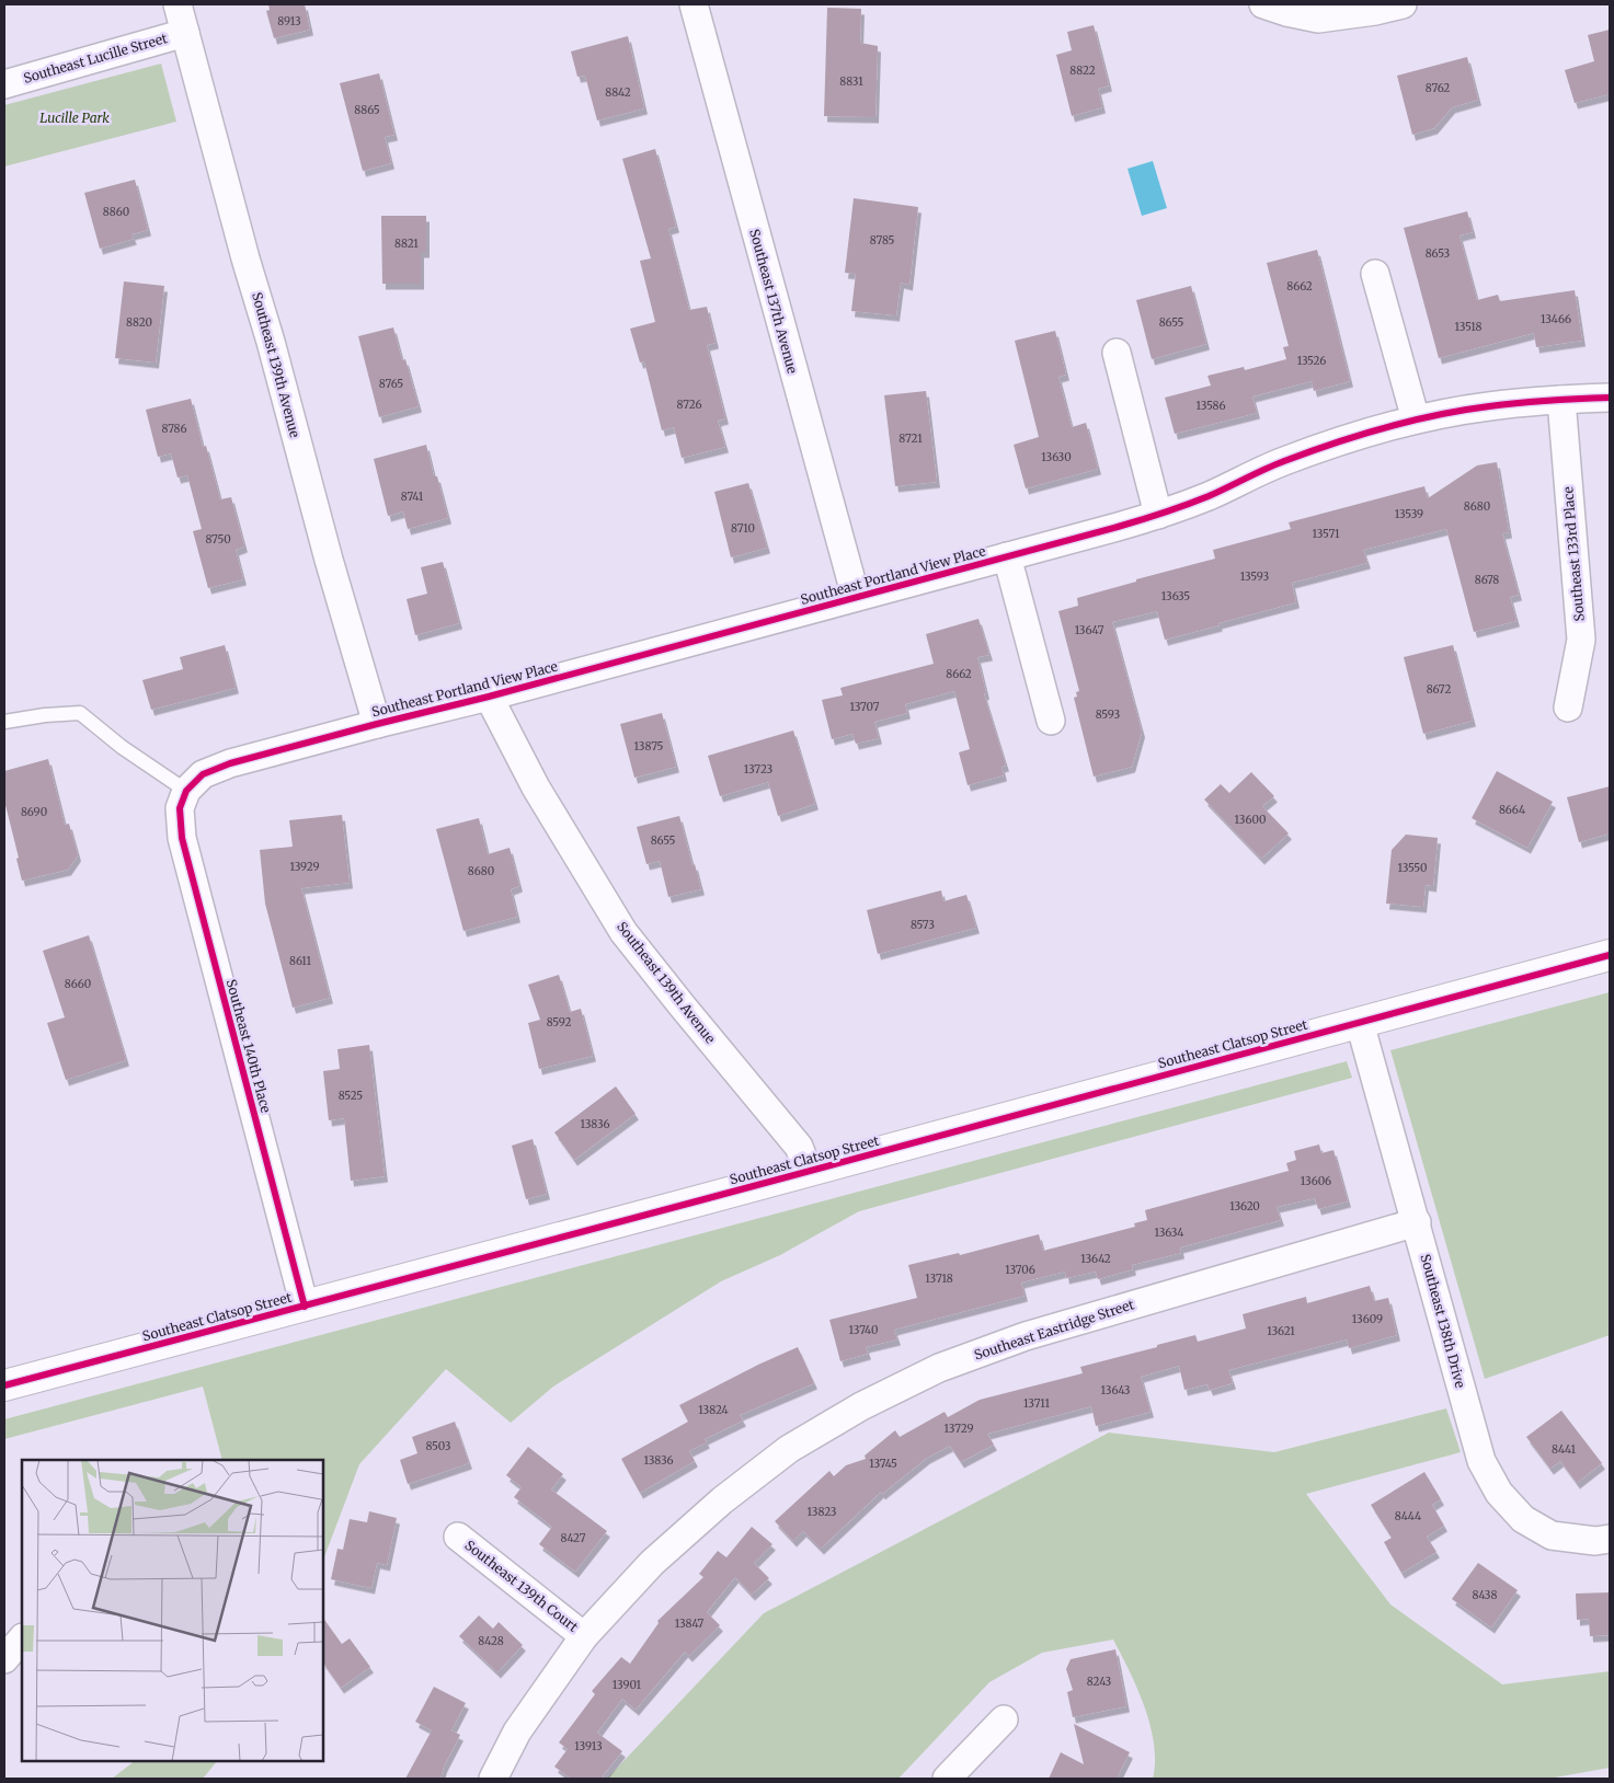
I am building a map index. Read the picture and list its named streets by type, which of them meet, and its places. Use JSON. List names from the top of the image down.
{
  "streets": {
    "street": [
      "Southeast Lucille Street",
      "Southeast 137th Avenue",
      "Southeast 139th Avenue",
      "Southeast 133rd Place",
      "Southeast Portland View Place",
      "Southeast Clatsop Street",
      "Southeast 140th Place",
      "Southeast 138th Drive",
      "Southeast Eastridge Street",
      "Southeast 139th Court"
    ]
  },
  "crossings": [
    ["Southeast Lucille Street", "Southeast 139th Avenue"],
    ["Southeast 137th Avenue", "Southeast Portland View Place"],
    ["Southeast 139th Avenue", "Southeast Portland View Place"],
    ["Southeast 139th Avenue", "Southeast Clatsop Street"],
    ["Southeast 133rd Place", "Southeast Portland View Place"],
    ["Southeast Portland View Place", "Southeast 140th Place"],
    ["Southeast Clatsop Street", "Southeast 140th Place"],
    ["Southeast Clatsop Street", "Southeast 138th Drive"],
    ["Southeast 138th Drive", "Southeast Eastridge Street"],
    ["Southeast Eastridge Street", "Southeast 139th Court"]
  ],
  "parks": ["Lucille Park"],
  "house_numbers": [
    "8913",
    "8822",
    "8831",
    "8762",
    "8842",
    "8865",
    "8860",
    "8785",
    "8821",
    "8653",
    "8662",
    "13466",
    "8820",
    "8655",
    "13518",
    "13526",
    "8765",
    "8726",
    "13586",
    "8786",
    "8721",
    "13630",
    "8741",
    "8680",
    "13539",
    "8710",
    "13571",
    "8750",
    "13593",
    "8678",
    "13635",
    "13647",
    "8662",
    "8672",
    "13707",
    "8593",
    "13875",
    "13723",
    "8664",
    "8690",
    "13600",
    "8655",
    "13929",
    "13550",
    "8680",
    "8573",
    "8611",
    "8660",
    "8592",
    "8525",
    "13836",
    "13606",
    "13620",
    "13634",
    "13642",
    "13706",
    "13718",
    "13609",
    "13740",
    "13621",
    "13643",
    "13711",
    "13824",
    "13729",
    "8503",
    "8441",
    "13836",
    "13745",
    "13823",
    "8444",
    "8427",
    "8438",
    "13847",
    "8428",
    "8243",
    "13901",
    "13913"
  ]
}
